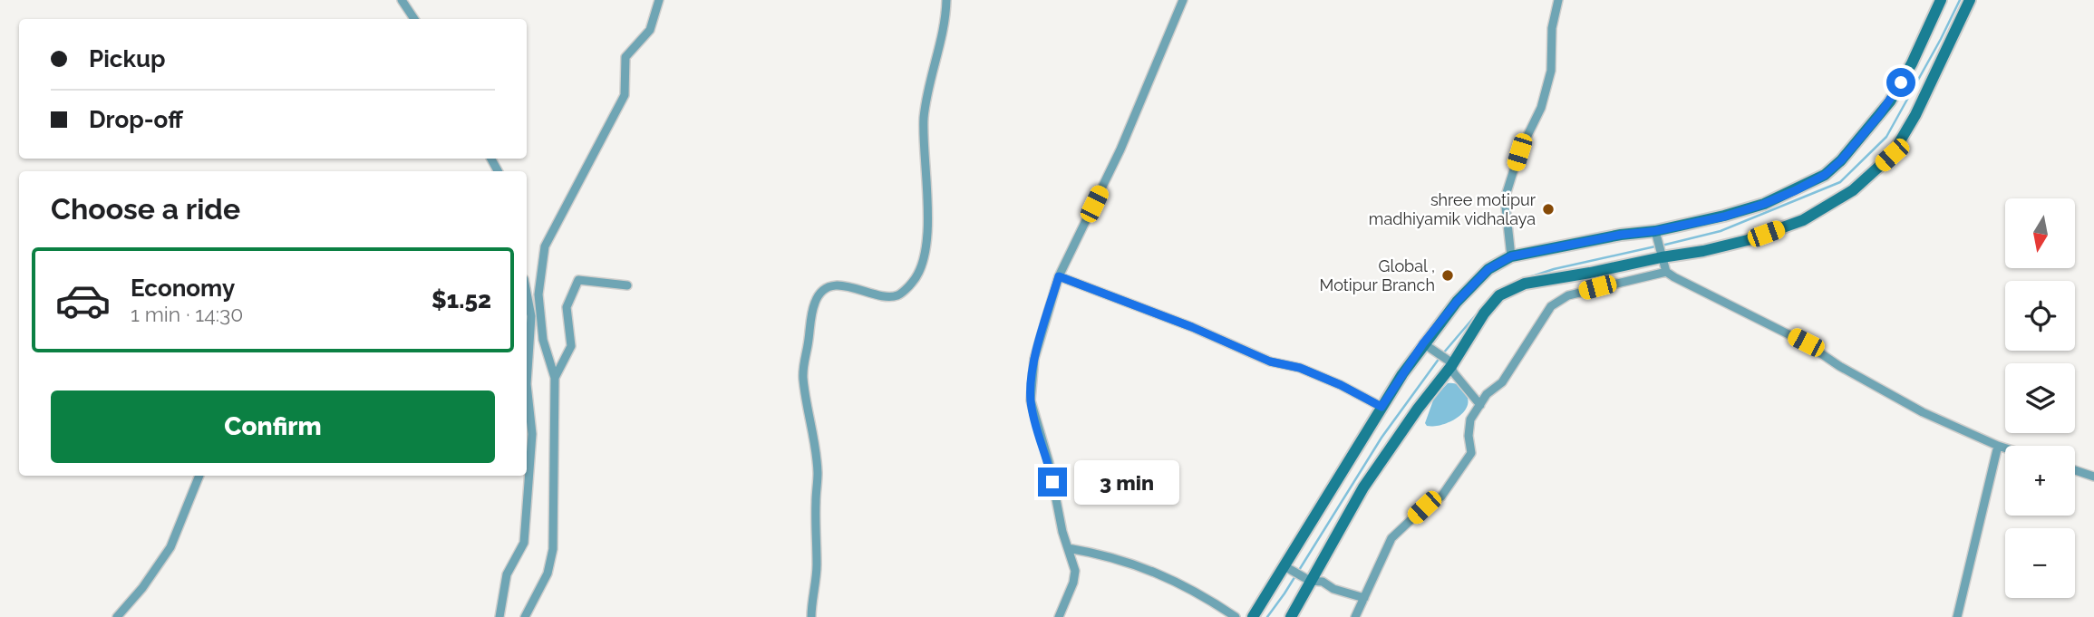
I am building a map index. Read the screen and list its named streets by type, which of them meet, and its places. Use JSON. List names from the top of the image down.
{
  "places": ["shree motipur madhiyamik vidhalaya", "Global , Motipur Branch"],
  "north": "bottom",
  "page": {
    "banner": ["Pickup", "Drop-off"],
    "heading": "Choose a ride",
    "map_buttons": ["+", "−"],
    "list": [
      {
        "name": "Economy",
        "note": "1 min · 14:30",
        "value": "$1.52"
      }
    ],
    "buttons": "Confirm",
    "bubble": "3 min"
  }
}
